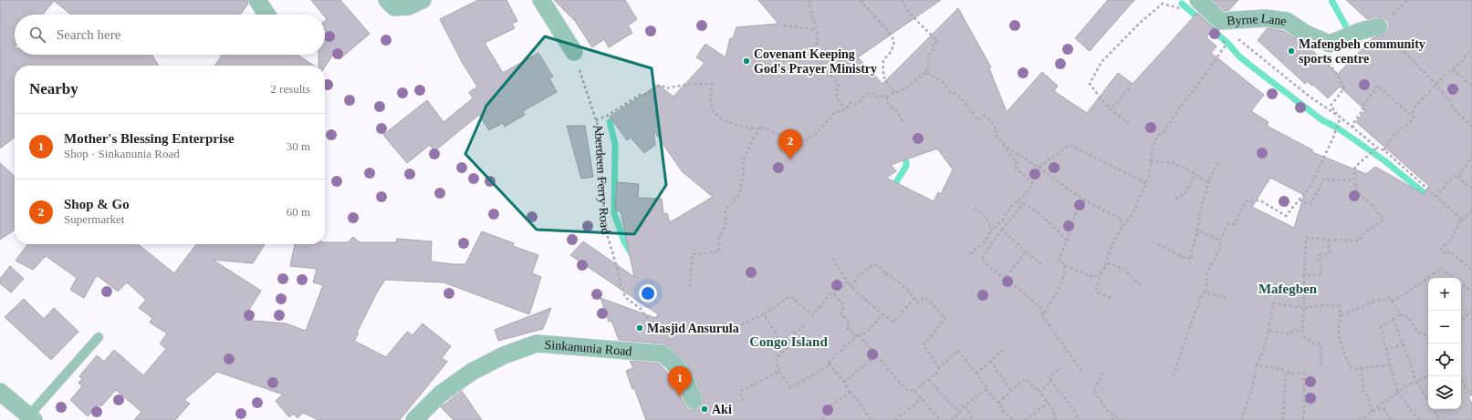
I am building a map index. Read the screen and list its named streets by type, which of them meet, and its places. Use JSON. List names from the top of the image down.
{
  "streets": {
    "street": ["Byrne Lane", "Sinkanunia Road"],
    "path": ["Aberdeen Ferry Road"]
  },
  "crossings": [
    ["Aberdeen Ferry Road", "Sinkanunia Road"]
  ],
  "districts": ["Mafegben", "Congo Island"],
  "places": [
    "Mafengbeh community sports centre",
    "Covenant Keeping God's Prayer Ministry",
    "Masjid Ansurula",
    "Aki"
  ],
  "page": {
    "search": "Search here",
    "heading": ["Nearby", "2 results"],
    "list": [
      {
        "mark": "1",
        "name": "Mother's Blessing Enterprise",
        "note": "Shop · Sinkanunia Road",
        "value": "30 m"
      },
      {
        "mark": "2",
        "name": "Shop & Go",
        "note": "Supermarket",
        "value": "60 m"
      }
    ],
    "pins": ["2", "1"],
    "map_buttons": ["+", "−"]
  }
}
